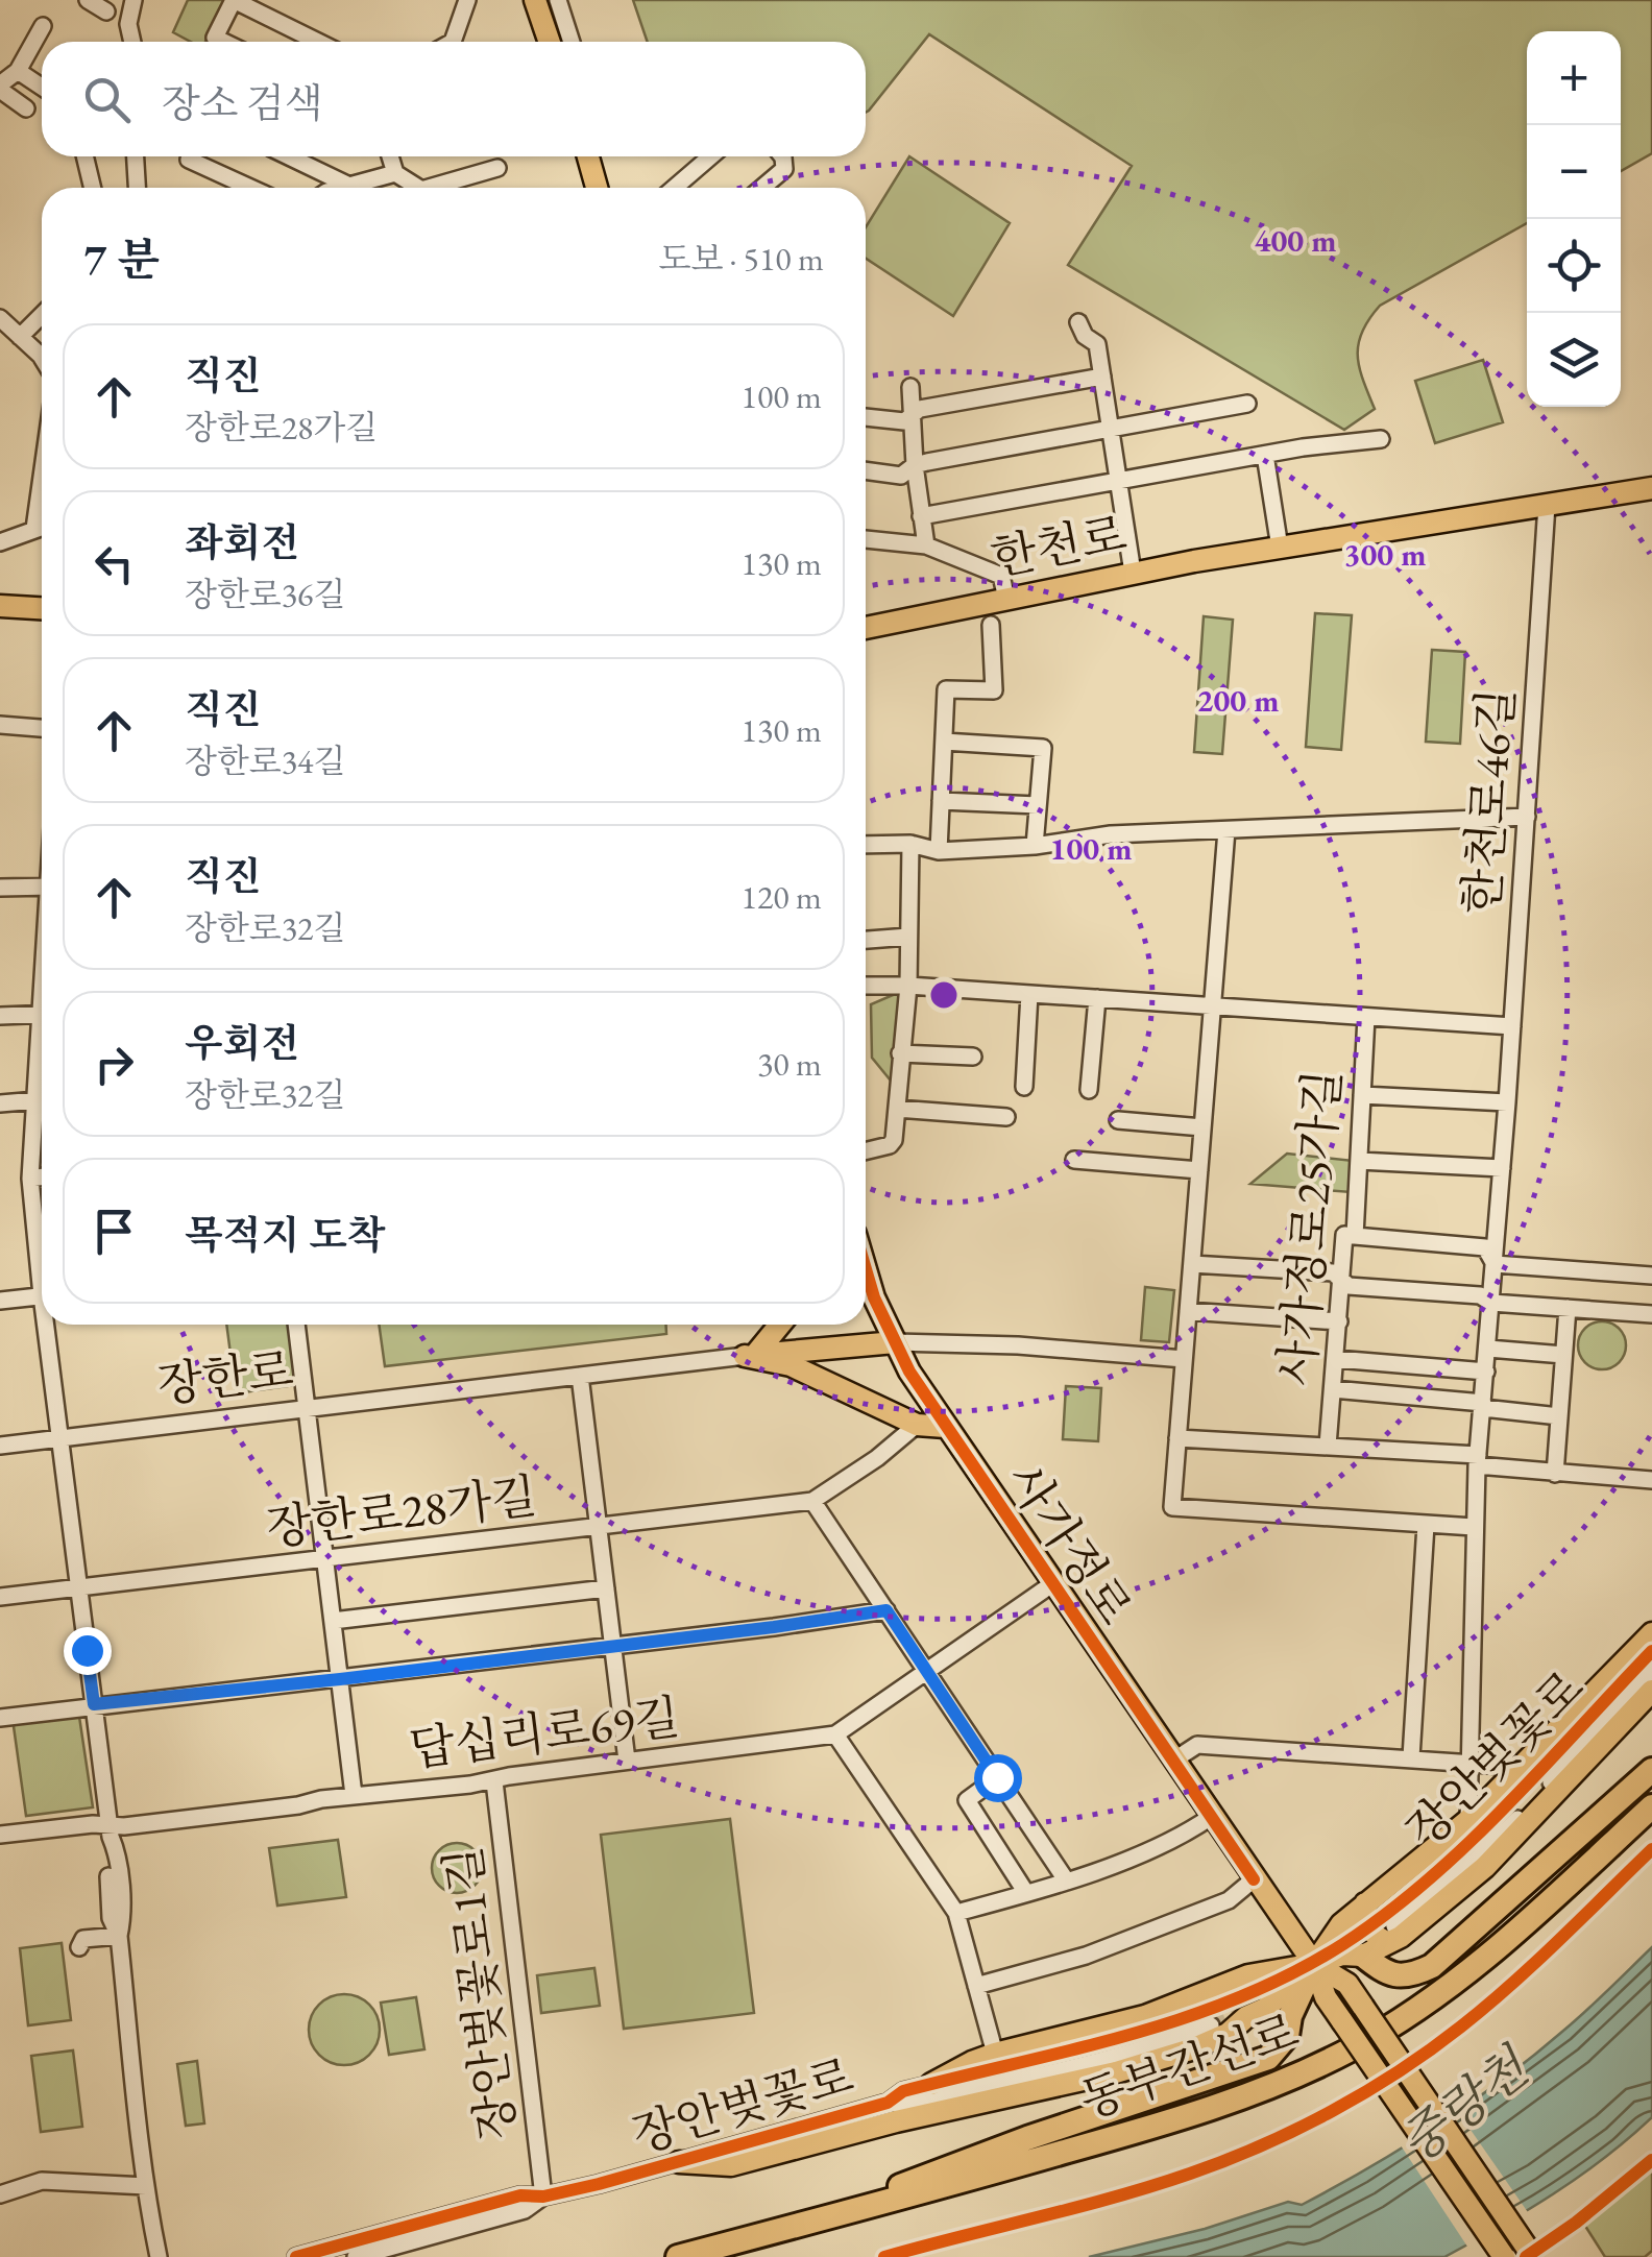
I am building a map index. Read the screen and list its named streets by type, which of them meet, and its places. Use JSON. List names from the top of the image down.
{
  "streets": {
    "highway": ["동부간선로"],
    "main road": ["한천로", "장한로", "사가정로"],
    "street": [
      "한천로46길",
      "사가정로25가길",
      "장한로28가길",
      "답십리로69길",
      "장안벚꽃로",
      "장안벚꽃로1길"
    ]
  },
  "crossings": [
    ["한천로", "한천로46길"],
    ["장한로", "사가정로"],
    ["사가정로", "답십리로69길"],
    ["답십리로69길", "장안벚꽃로1길"],
    ["장안벚꽃로", "장안벚꽃로1길"]
  ],
  "water": ["중랑천"],
  "page": {
    "map_buttons": ["+", "−"],
    "search": "장소 검색",
    "heading": ["7 분", "도보 · 510 m"],
    "list": [
      ["직진", "장한로28가길", "100 m"],
      ["좌회전", "장한로36길", "130 m"],
      ["직진", "장한로34길", "130 m"],
      ["직진", "장한로32길", "120 m"],
      ["우회전", "장한로32길", "30 m"],
      "목적지 도착"
    ]
  },
  "rings": [
    "400 m",
    "300 m",
    "200 m",
    "100 m"
  ]
}
